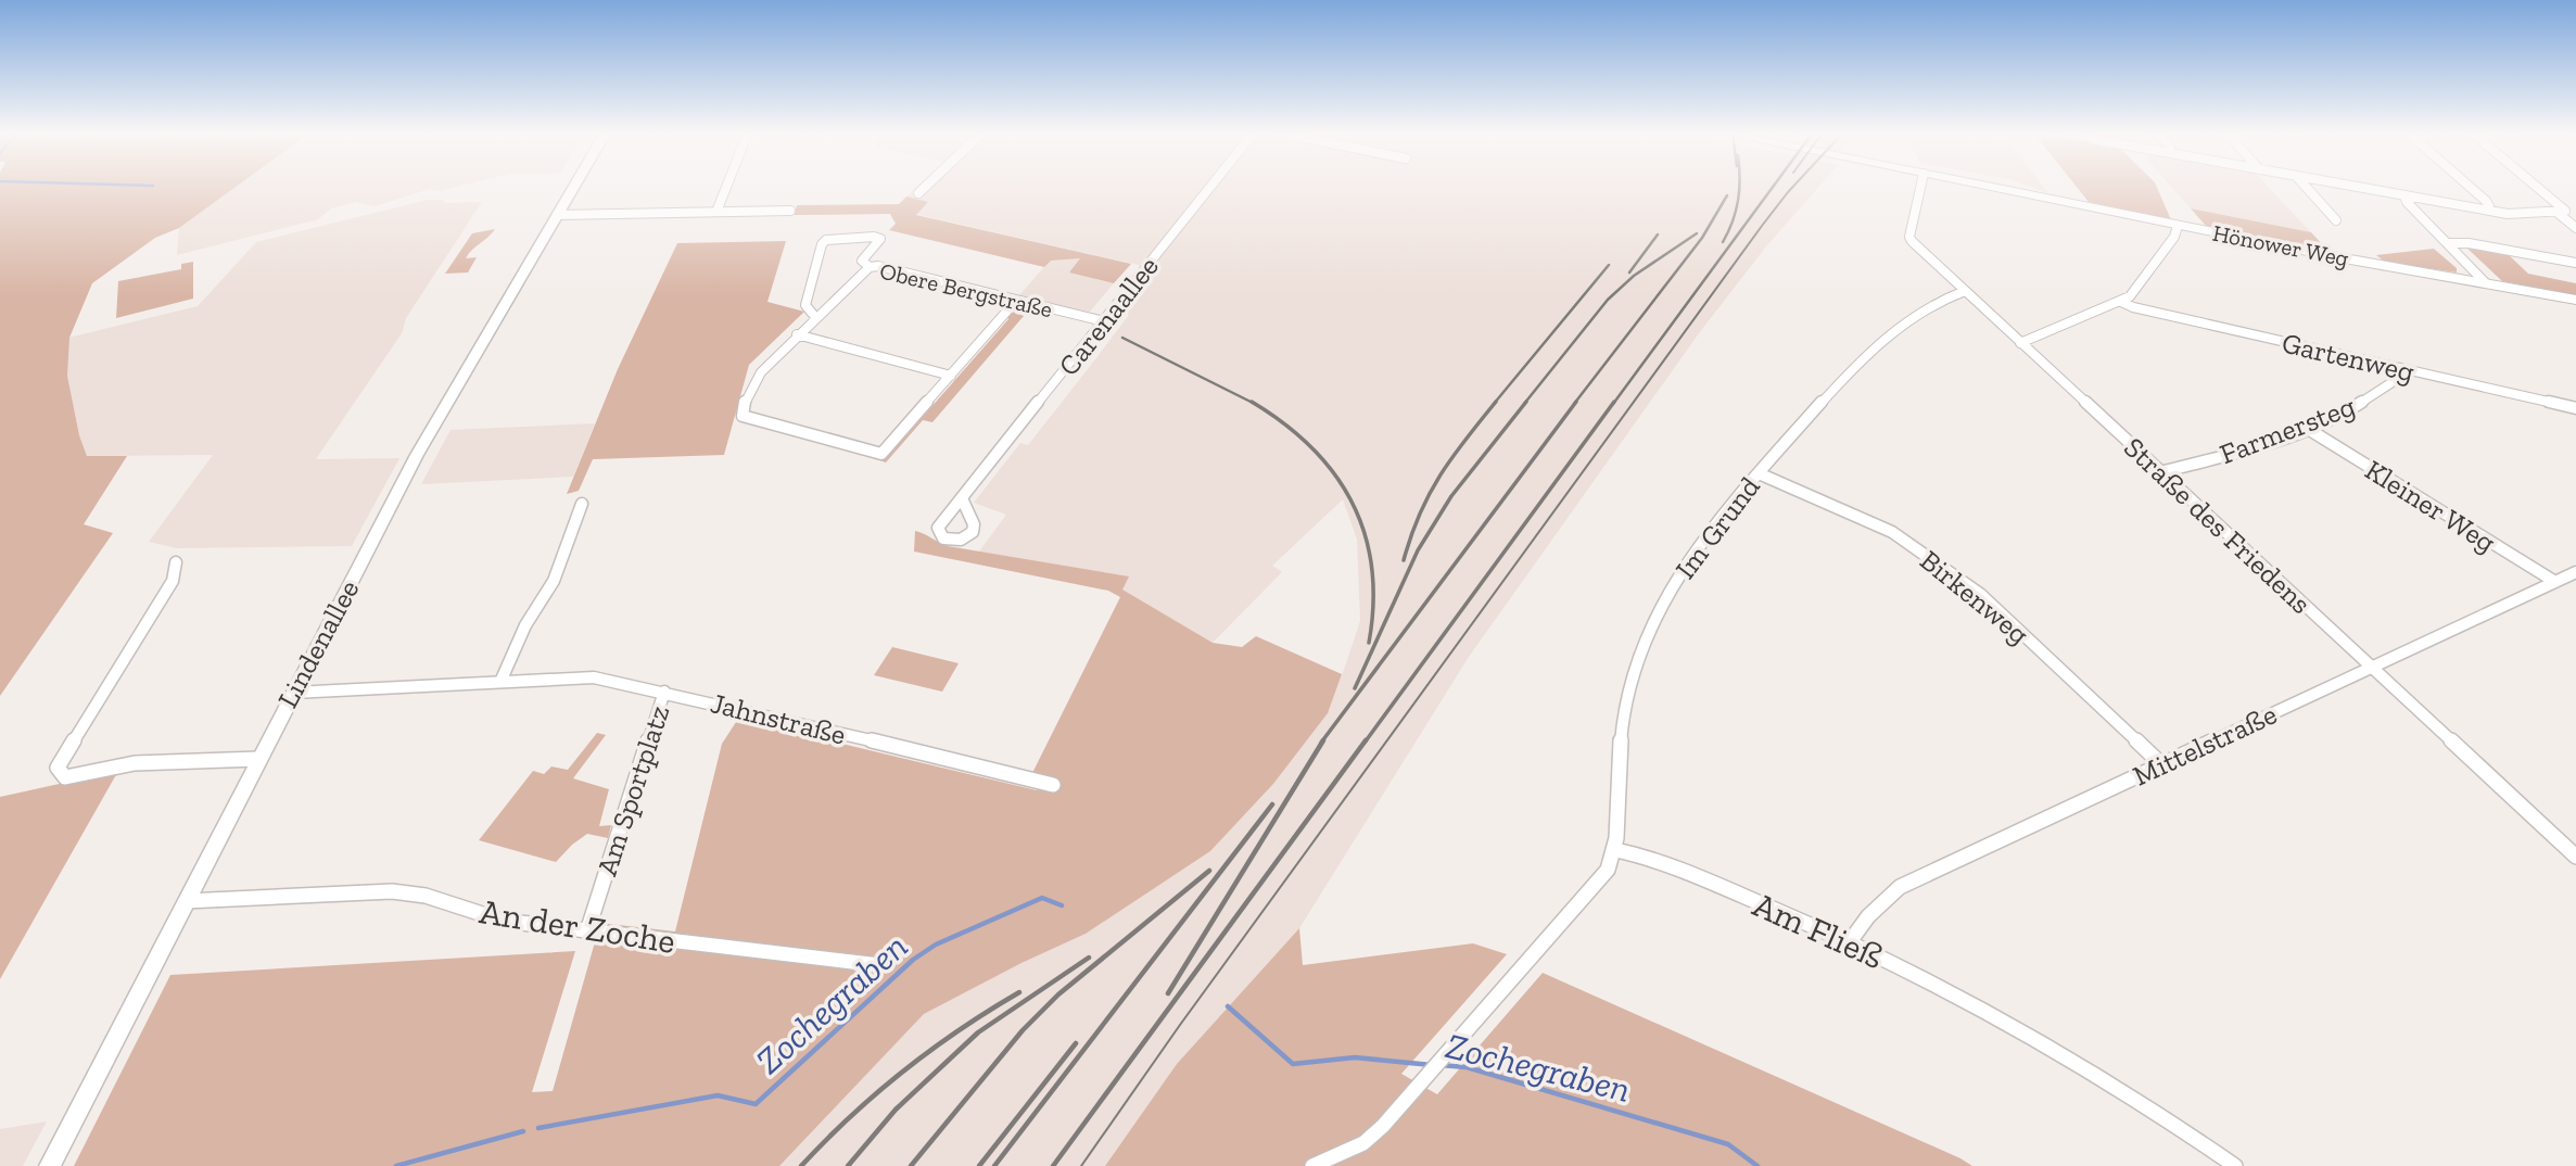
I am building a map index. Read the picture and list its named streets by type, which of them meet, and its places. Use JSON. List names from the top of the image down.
{
  "streets": {
    "main road": ["Hönower Weg"],
    "street": [
      "Obere Bergstraße",
      "Carenaallee",
      "Gartenweg",
      "Farmersteg",
      "Kleiner Weg",
      "Straße des Friedens",
      "Im Grund",
      "Birkenweg",
      "Lindenallee",
      "Jahnstraße",
      "Mittelstraße",
      "Am Sportplatz",
      "An der Zoche",
      "Am Fließ"
    ]
  },
  "crossings": [
    ["Obere Bergstraße", "Carenaallee"],
    ["Gartenweg", "Farmersteg"],
    ["Farmersteg", "Kleiner Weg"],
    ["Farmersteg", "Straße des Friedens"],
    ["Kleiner Weg", "Mittelstraße"],
    ["Straße des Friedens", "Im Grund"],
    ["Straße des Friedens", "Mittelstraße"],
    ["Im Grund", "Birkenweg"],
    ["Im Grund", "Am Fließ"],
    ["Birkenweg", "Mittelstraße"],
    ["Lindenallee", "Jahnstraße"],
    ["Lindenallee", "An der Zoche"],
    ["Jahnstraße", "Am Sportplatz"],
    ["Mittelstraße", "Am Fließ"],
    ["Am Sportplatz", "An der Zoche"]
  ],
  "water": ["Zochegraben"]
}
